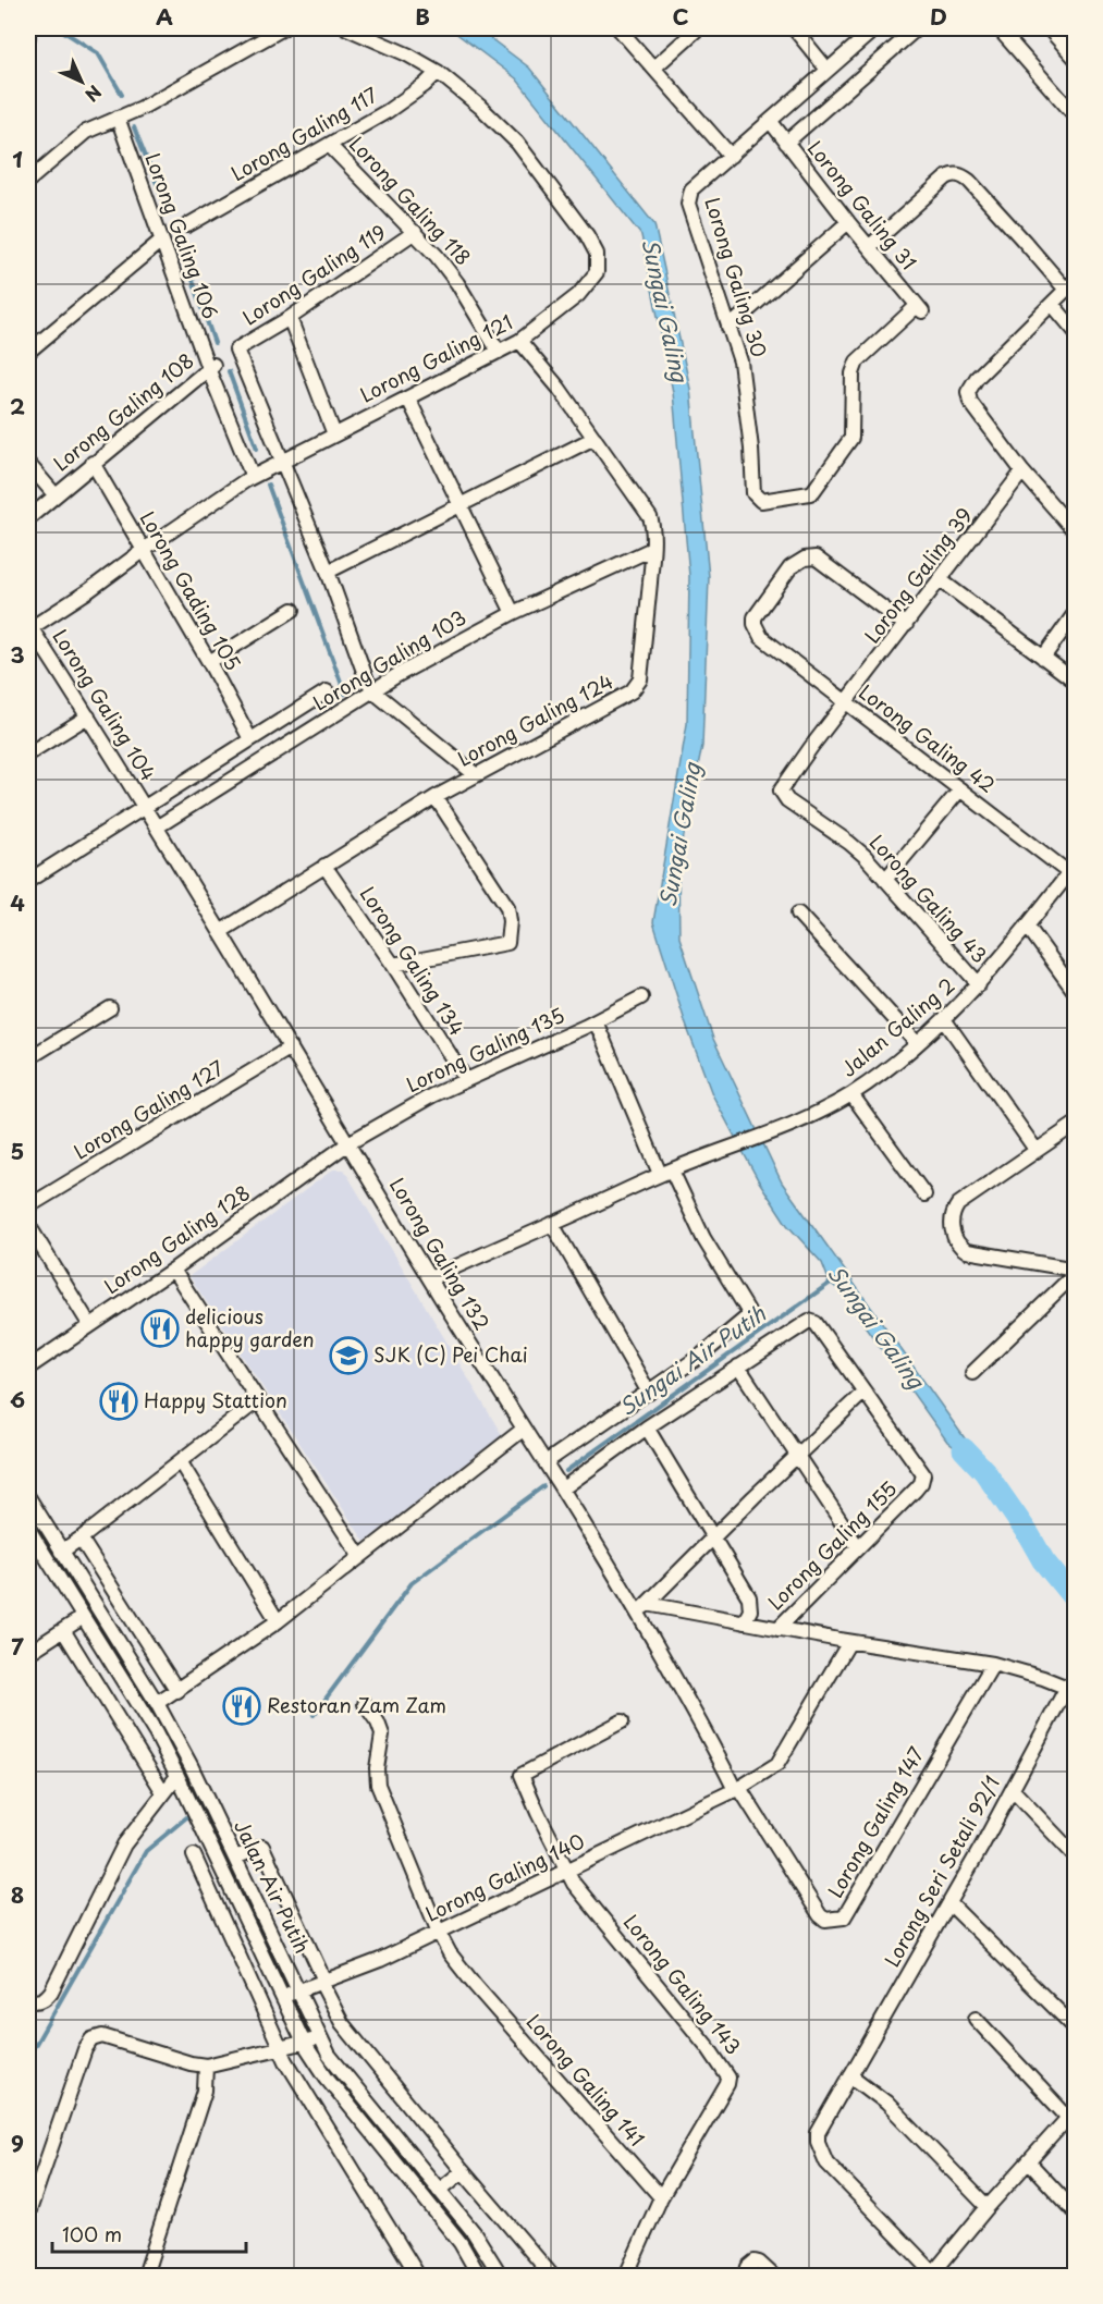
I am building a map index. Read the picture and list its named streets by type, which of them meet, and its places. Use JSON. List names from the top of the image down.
{
  "streets": {
    "street": [
      "Lorong Galing 117",
      "Lorong Galing 118",
      "Lorong Galing 31",
      "Lorong Galing 106",
      "Lorong Galing 119",
      "Lorong Galing 30",
      "Lorong Galing 121",
      "Lorong Galing 108",
      "Lorong Galing 39",
      "Lorong Gading 105",
      "Lorong Galing 103",
      "Lorong Galing 104",
      "Lorong Galing 124",
      "Lorong Galing 42",
      "Lorong Galing 43",
      "Lorong Galing 134",
      "Jalan Galing 2",
      "Lorong Galing 135",
      "Lorong Galing 127",
      "Lorong Galing 128",
      "Lorong Galing 132",
      "Lorong Galing 155",
      "Lorong Galing 147",
      "Lorong Seri Setali 92/1",
      "Lorong Galing 140",
      "Jalan Air Putih",
      "Lorong Galing 143",
      "Lorong Galing 141"
    ]
  },
  "crossings": [
    ["Lorong Galing 117", "Lorong Galing 118"],
    ["Lorong Galing 117", "Lorong Galing 121"],
    ["Lorong Galing 118", "Lorong Galing 119"],
    ["Lorong Galing 118", "Lorong Galing 121"],
    ["Lorong Galing 31", "Lorong Galing 30"],
    ["Lorong Galing 106", "Lorong Galing 121"],
    ["Lorong Galing 106", "Lorong Galing 108"],
    ["Lorong Galing 119", "Lorong Galing 121"],
    ["Lorong Galing 121", "Lorong Gading 105"],
    ["Lorong Galing 121", "Lorong Galing 104"],
    ["Lorong Galing 121", "Lorong Galing 124"],
    ["Lorong Galing 108", "Lorong Gading 105"],
    ["Lorong Galing 39", "Lorong Galing 42"],
    ["Lorong Galing 39", "Lorong Galing 43"],
    ["Lorong Galing 103", "Lorong Galing 124"],
    ["Lorong Galing 103", "Lorong Galing 132"],
    ["Lorong Galing 104", "Lorong Galing 132"],
    ["Lorong Galing 124", "Lorong Galing 134"],
    ["Lorong Galing 124", "Lorong Galing 132"],
    ["Lorong Galing 42", "Lorong Galing 43"],
    ["Lorong Galing 42", "Jalan Galing 2"],
    ["Lorong Galing 43", "Jalan Galing 2"],
    ["Lorong Galing 134", "Lorong Galing 135"],
    ["Jalan Galing 2", "Lorong Galing 132"],
    ["Lorong Galing 135", "Lorong Galing 128"],
    ["Lorong Galing 135", "Lorong Galing 132"],
    ["Lorong Galing 127", "Lorong Galing 132"],
    ["Lorong Galing 128", "Lorong Galing 132"],
    ["Lorong Galing 132", "Lorong Galing 155"],
    ["Lorong Galing 132", "Lorong Galing 147"],
    ["Lorong Galing 132", "Lorong Galing 140"],
    ["Lorong Galing 147", "Lorong Galing 140"],
    ["Lorong Galing 140", "Jalan Air Putih"],
    ["Lorong Galing 140", "Lorong Galing 143"],
    ["Lorong Galing 140", "Lorong Galing 141"],
    ["Lorong Galing 143", "Lorong Galing 141"]
  ],
  "water": ["Sungai Galing", "Sungai Air Putih"],
  "places": {
    "restaurant": ["delicious happy garden", "Happy Stattion", "Restoran Zam Zam"],
    "school or university": ["SJK (C) Pei Chai"]
  },
  "scale_bar": "100 m",
  "north": "bottom right",
  "grid": {
    "columns": [
      "A",
      "B",
      "C",
      "D"
    ],
    "rows": [
      "1",
      "2",
      "3",
      "4",
      "5",
      "6",
      "7",
      "8",
      "9"
    ]
  }
}
